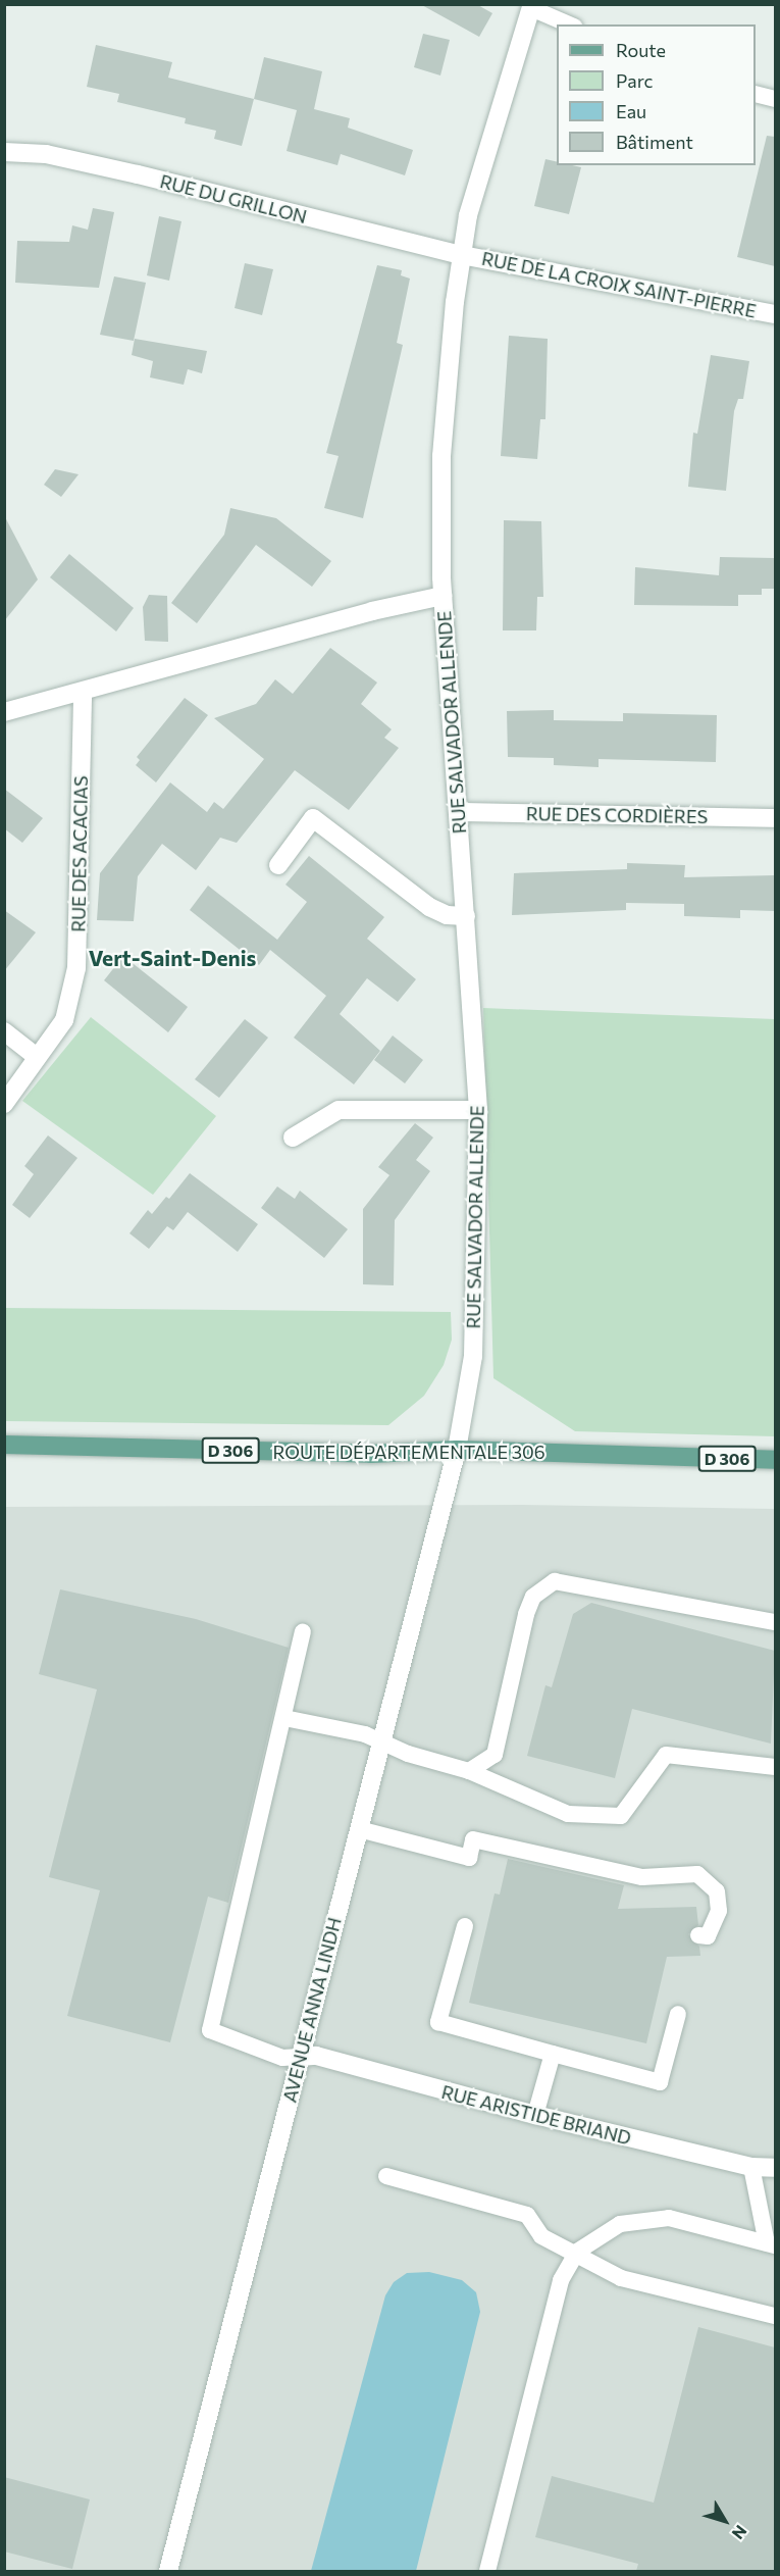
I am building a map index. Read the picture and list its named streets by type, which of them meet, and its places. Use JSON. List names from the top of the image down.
{
  "streets": {
    "main road": ["D 306", "ROUTE DÉPARTEMENTALE 306"],
    "street": [
      "RUE DU GRILLON",
      "RUE DE LA CROIX SAINT-PIERRE",
      "RUE SALVADOR ALLENDE",
      "RUE DES CORDIÈRES",
      "RUE DES ACACIAS",
      "AVENUE ANNA LINDH",
      "RUE ARISTIDE BRIAND"
    ]
  },
  "crossings": [
    ["RUE DU GRILLON", "RUE DE LA CROIX SAINT-PIERRE"],
    ["RUE DU GRILLON", "RUE SALVADOR ALLENDE"],
    ["RUE DE LA CROIX SAINT-PIERRE", "RUE SALVADOR ALLENDE"],
    ["RUE SALVADOR ALLENDE", "RUE DES CORDIÈRES"],
    ["RUE SALVADOR ALLENDE", "ROUTE DÉPARTEMENTALE 306"],
    ["RUE SALVADOR ALLENDE", "AVENUE ANNA LINDH"],
    ["ROUTE DÉPARTEMENTALE 306", "AVENUE ANNA LINDH"],
    ["AVENUE ANNA LINDH", "RUE ARISTIDE BRIAND"]
  ],
  "districts": ["Vert-Saint-Denis"],
  "legend": [
    "Route",
    "Parc",
    "Eau",
    "Bâtiment"
  ],
  "north": "bottom right"
}
